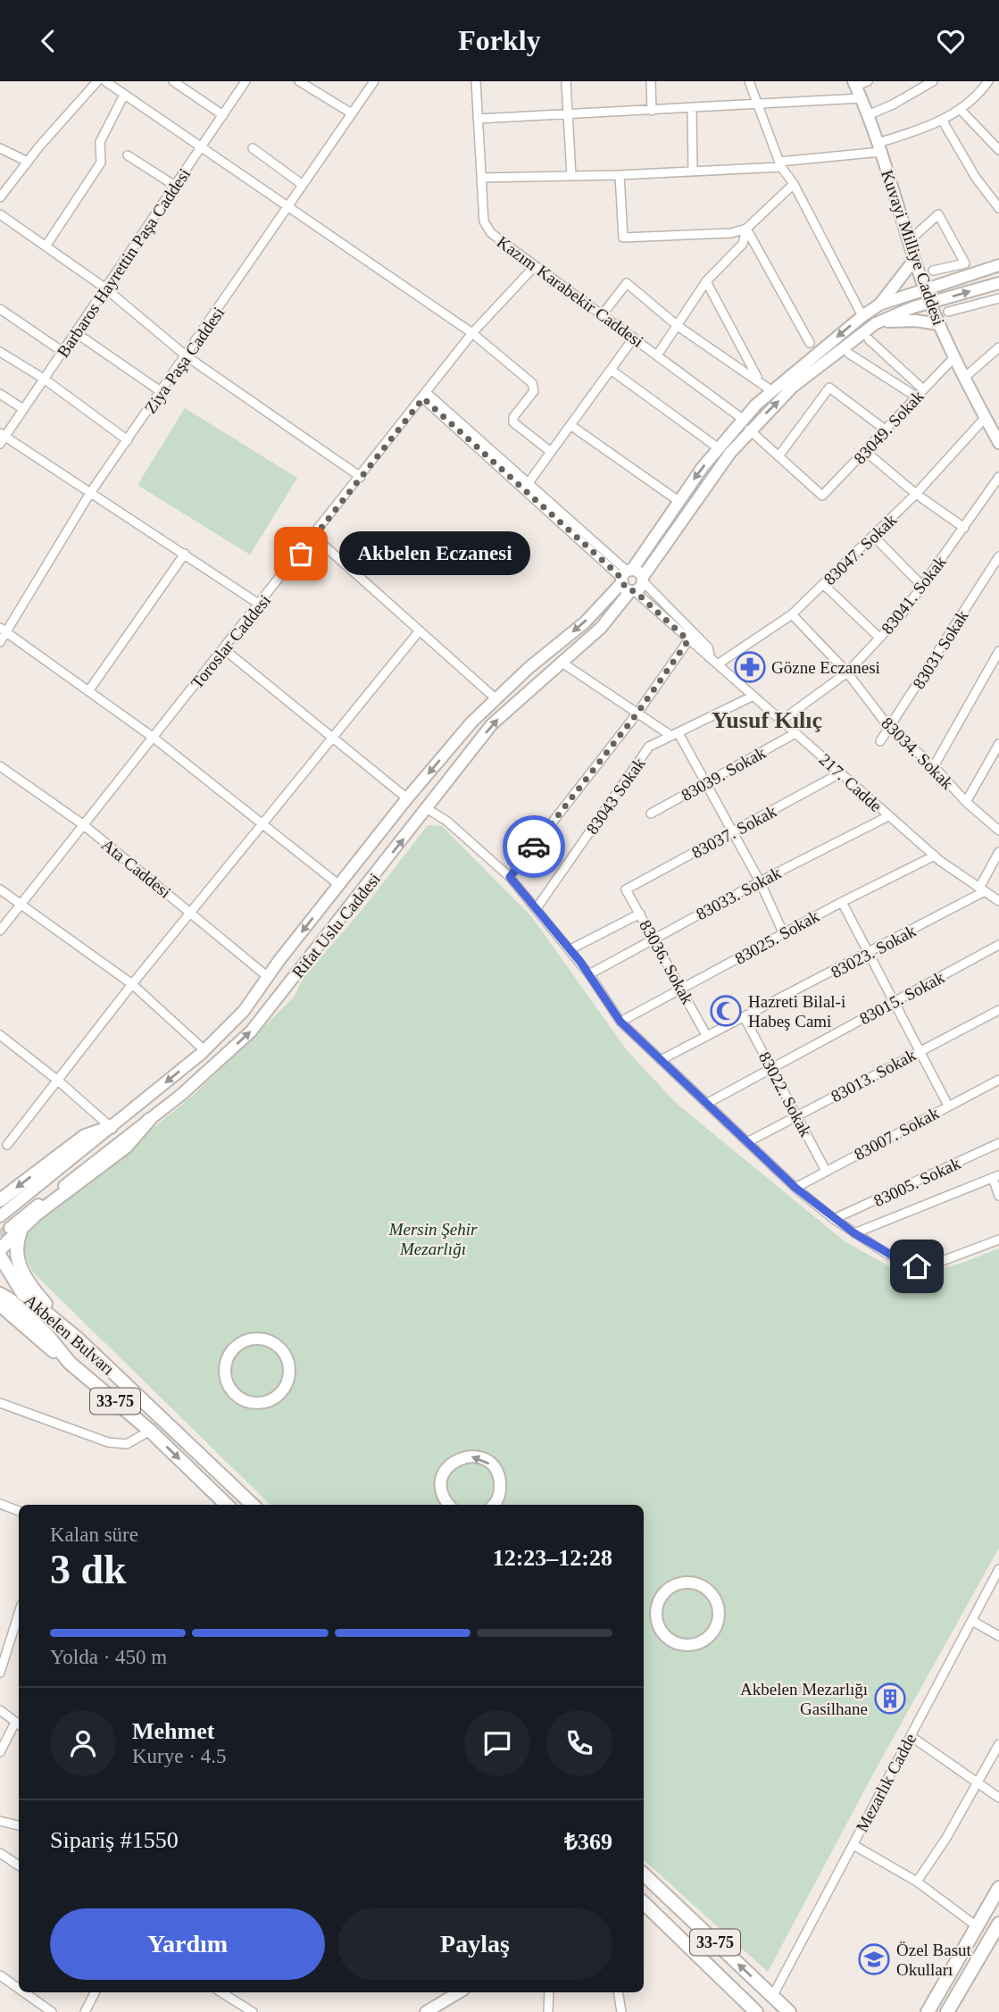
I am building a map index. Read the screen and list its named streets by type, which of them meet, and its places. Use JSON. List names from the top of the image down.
{
  "streets": {
    "main road": [
      "Kuvayi Milliye Caddesi",
      "Rifat Uslu Caddesi",
      "Akbelen Bulvarı",
      "33-75"
    ],
    "street": [
      "Barbaros Hayrettin Paşa Caddesi",
      "Kazım Karabekir Caddesi",
      "Ziya Paşa Caddesi",
      "83049. Sokak",
      "83047. Sokak",
      "83041. Sokak",
      "Toroslar Caddesi",
      "83031 Sokak",
      "83034. Sokak",
      "83039. Sokak",
      "217. Cadde",
      "83043 Sokak",
      "83037. Sokak",
      "Ata Caddesi",
      "83033. Sokak",
      "83025. Sokak",
      "83023. Sokak",
      "83036. Sokak",
      "83015. Sokak",
      "83013. Sokak",
      "83022. Sokak",
      "83007. Sokak",
      "83005. Sokak",
      "Mezarlık Cadde"
    ]
  },
  "crossings": [
    ["Kuvayi Milliye Caddesi", "83049. Sokak"],
    ["Kuvayi Milliye Caddesi", "83047. Sokak"],
    ["Kazım Karabekir Caddesi", "83049. Sokak"],
    ["Kazım Karabekir Caddesi", "Toroslar Caddesi"],
    ["83047. Sokak", "83034. Sokak"],
    ["83047. Sokak", "217. Cadde"],
    ["83041. Sokak", "83034. Sokak"],
    ["83041. Sokak", "217. Cadde"],
    ["Toroslar Caddesi", "217. Cadde"],
    ["Toroslar Caddesi", "Ata Caddesi"],
    ["83031 Sokak", "83034. Sokak"],
    ["83039. Sokak", "217. Cadde"],
    ["217. Cadde", "83043 Sokak"],
    ["217. Cadde", "83037. Sokak"],
    ["217. Cadde", "83033. Sokak"],
    ["217. Cadde", "Rifat Uslu Caddesi"],
    ["217. Cadde", "83025. Sokak"],
    ["217. Cadde", "83023. Sokak"],
    ["83037. Sokak", "83036. Sokak"],
    ["Ata Caddesi", "Rifat Uslu Caddesi"],
    ["83033. Sokak", "83036. Sokak"],
    ["83025. Sokak", "83036. Sokak"],
    ["83023. Sokak", "83036. Sokak"],
    ["83023. Sokak", "83022. Sokak"],
    ["83015. Sokak", "83022. Sokak"],
    ["83013. Sokak", "83022. Sokak"],
    ["83022. Sokak", "83007. Sokak"],
    ["Akbelen Bulvarı", "33-75"],
    ["33-75", "Mezarlık Cadde"]
  ],
  "districts": ["Yusuf Kılıç"],
  "parks": ["Mersin Şehir Mezarlığı"],
  "places": {
    "other": ["Akbelen Eczanesi"],
    "pharmacy": ["Gözne Eczanesi"],
    "mosque": ["Hazreti Bilal-i Habeş Cami"],
    "building": ["Akbelen Mezarlığı Gasilhane"],
    "school or university": ["Özel Basut Okulları"]
  },
  "page": {
    "header": "Forkly",
    "bubble": "Akbelen Eczanesi",
    "heading": ["3 dk", "Kalan süre", "12:23–12:28"],
    "panel": [
      "Mehmet",
      "Kurye · 4.5",
      "Sipariş #1550",
      "₺369"
    ],
    "bar": "Yolda · 450 m",
    "buttons": ["Yardım", "Paylaş"]
  }
}
